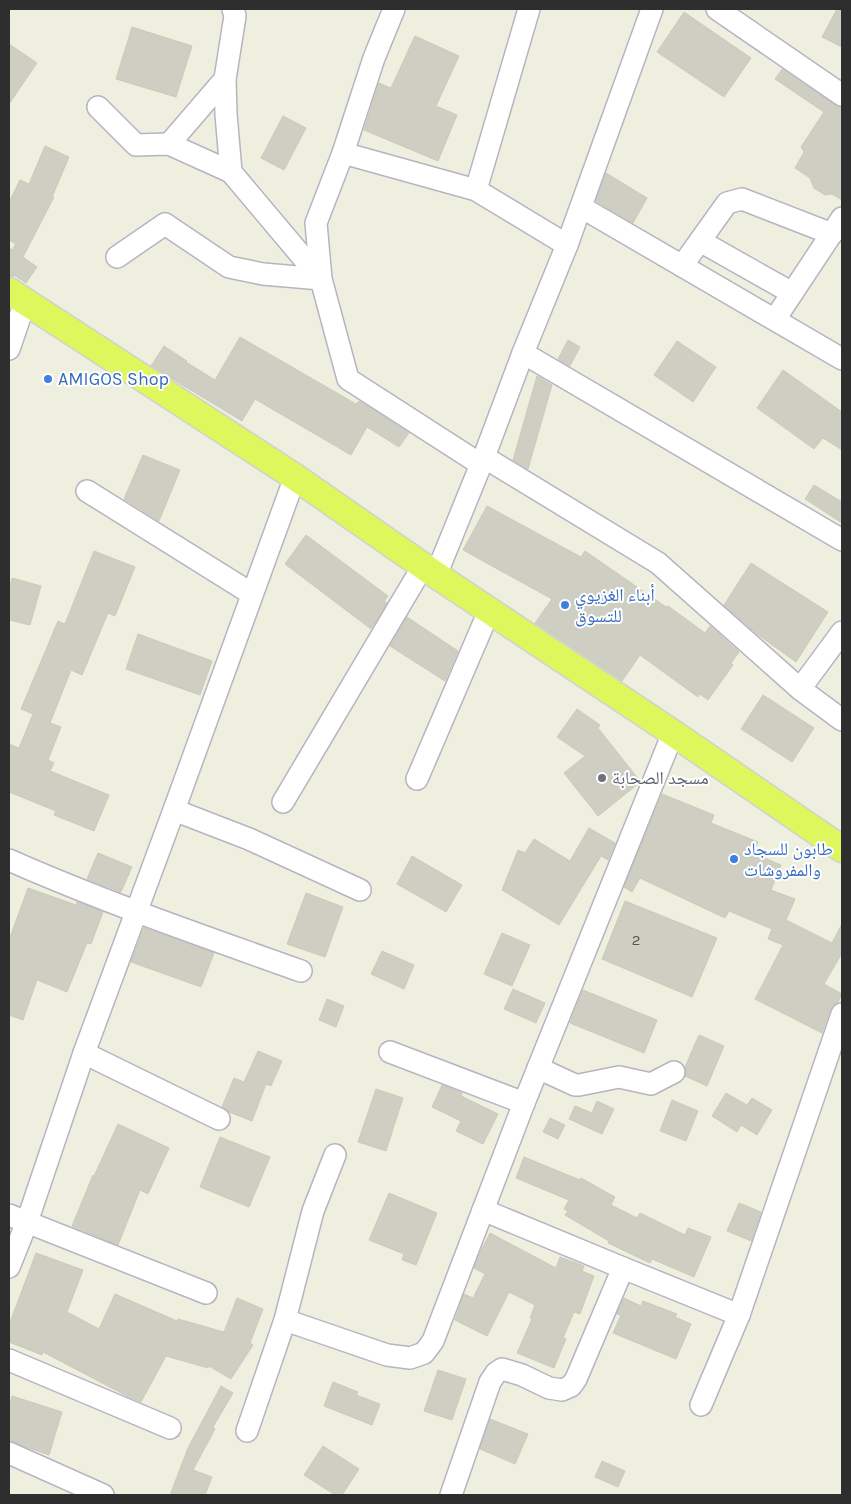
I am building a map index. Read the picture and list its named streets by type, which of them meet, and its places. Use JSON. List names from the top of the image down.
{
  "places": [
    "AMIGOS Shop",
    "أبناء الغزيوي للتسوق",
    "مسجد الصحابة",
    "طابون للسجاد والمفروشات"
  ],
  "house_numbers": ["2"]
}
